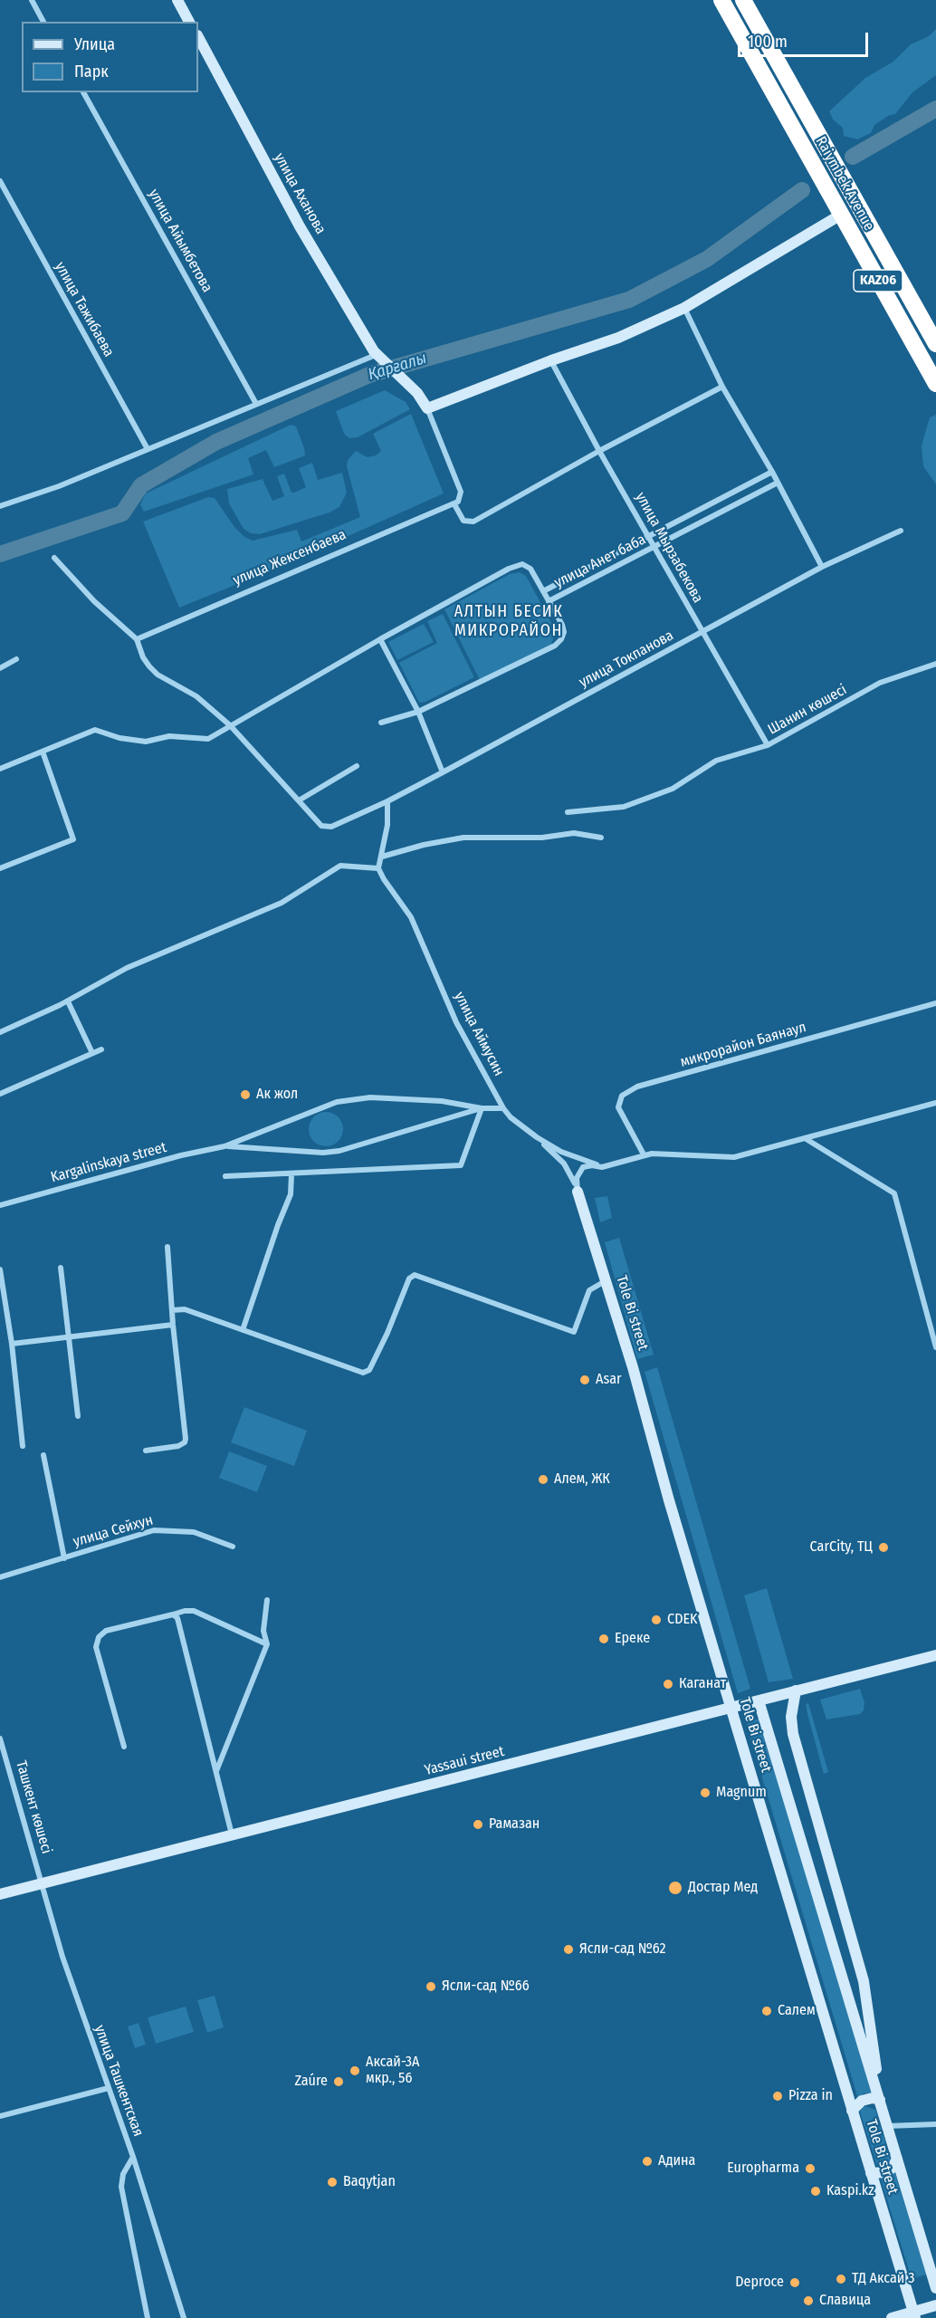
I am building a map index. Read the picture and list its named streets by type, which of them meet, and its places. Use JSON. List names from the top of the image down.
{
  "streets": {
    "highway": ["Raiymbek Avenue", "KАZ06"],
    "main road": ["улица Аханова", "Tole Bi street", "Yassaui street"],
    "street": [
      "улица Айымбетова",
      "улица Тажибаева",
      "улица Мырзабекова",
      "улица Жексенбаева",
      "улица Анет баба",
      "улица Токпанова",
      "Шанин көшесі",
      "улица Аймусин",
      "микрорайон Баянаул",
      "Kargalinskaya street",
      "улица Сейхун",
      "Ташкент көшесі",
      "улица Ташкентская"
    ]
  },
  "crossings": [
    ["улица Мырзабекова", "улица Анет баба"],
    ["улица Мырзабекова", "улица Токпанова"],
    ["улица Мырзабекова", "Шанин көшесі"],
    ["Tole Bi street", "Yassaui street"],
    ["Yassaui street", "Ташкент көшесі"],
    ["Yassaui street", "улица Ташкентская"],
    ["Ташкент көшесі", "улица Ташкентская"]
  ],
  "districts": ["АЛТЫН БЕСИК МИКРОРАЙОН"],
  "water": ["Қарғалы"],
  "places": [
    "Ак жол",
    "Asar",
    "Алем, ЖК",
    "CarCity, ТЦ",
    "CDEK",
    "Ереке",
    "Каганат",
    "Magnum",
    "Рамазан",
    "Достар Мед",
    "Ясли-сад №62",
    "Ясли-сад №66",
    "Салем",
    "Аксай-3А мкр., 56",
    "Zaúre",
    "Pizza in",
    "Адина",
    "Europharma",
    "Baqytjan",
    "Kaspi.kz",
    "ТД Аксай 3",
    "Deproce",
    "Славица"
  ],
  "legend": ["Улица", "Парк"],
  "scale_bar": "100 m"
}
